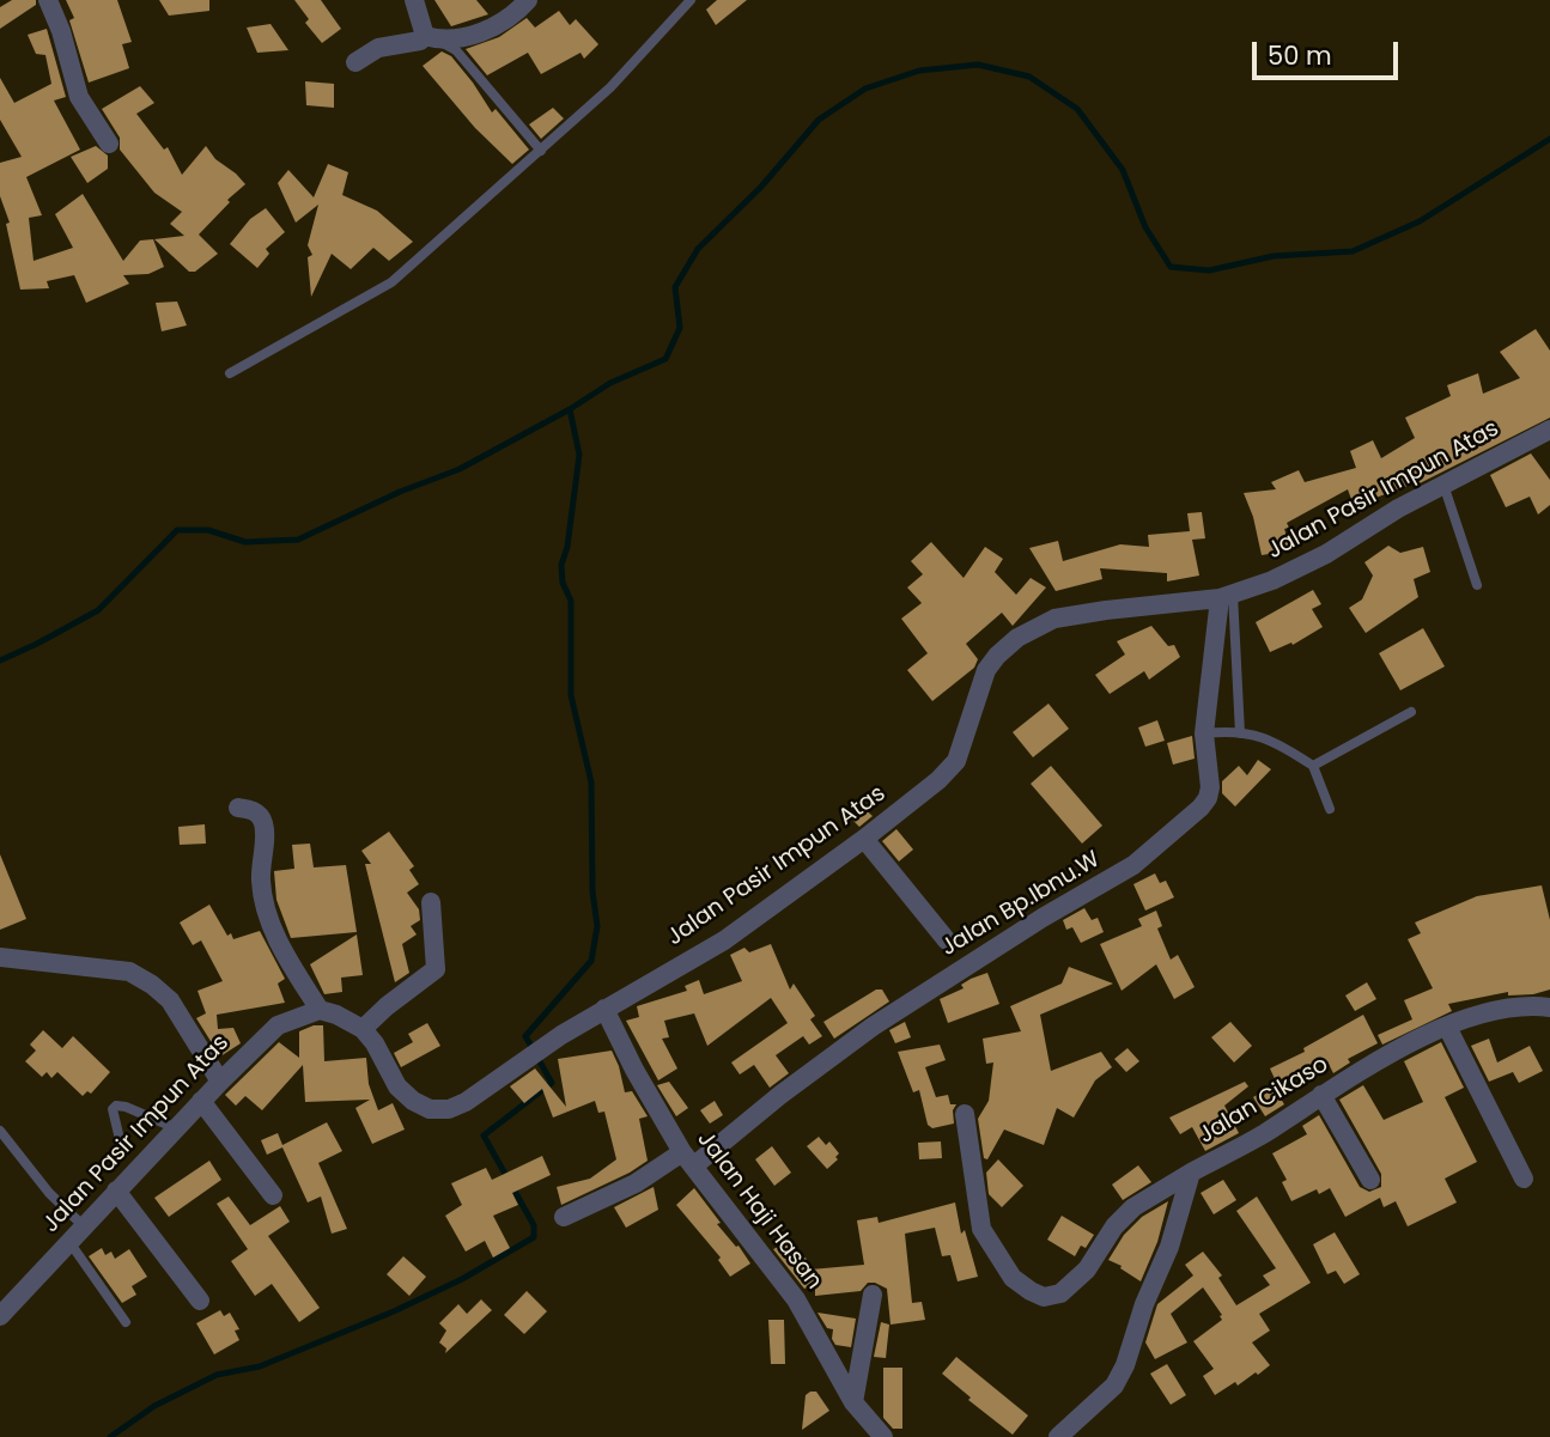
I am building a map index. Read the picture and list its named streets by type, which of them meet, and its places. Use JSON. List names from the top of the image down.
{
  "streets": {
    "street": [
      "Jalan Pasir Impun Atas",
      "Jalan Bp.Ibnu.W",
      "Jalan Cikaso",
      "Jalan Haji Hasan"
    ]
  },
  "crossings": [
    ["Jalan Pasir Impun Atas", "Jalan Bp.Ibnu.W"],
    ["Jalan Pasir Impun Atas", "Jalan Haji Hasan"],
    ["Jalan Bp.Ibnu.W", "Jalan Haji Hasan"]
  ],
  "scale_bar": "50 m"
}
